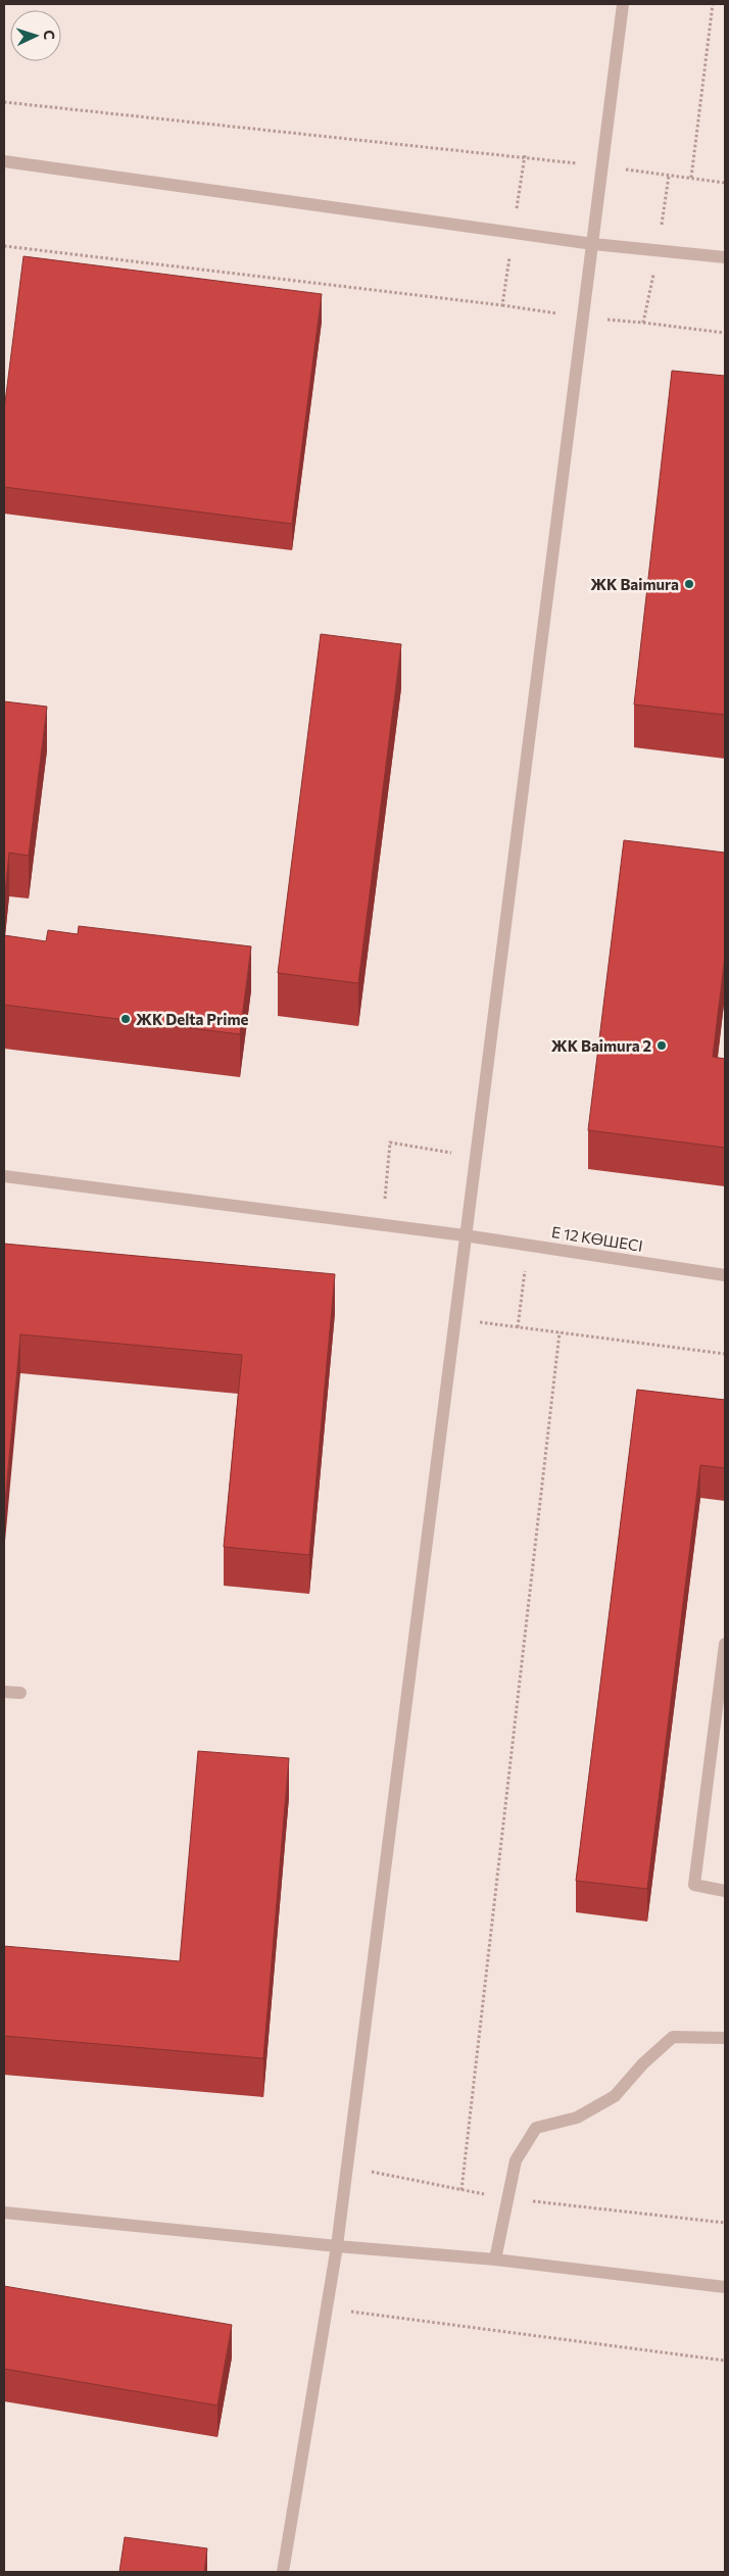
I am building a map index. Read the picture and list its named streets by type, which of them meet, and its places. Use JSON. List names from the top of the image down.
{
  "streets": {
    "street": ["Е 12 КӨШЕСІ"]
  },
  "places": ["ЖК Baimura", "ЖК Delta Prime", "ЖК Baimura 2"],
  "north": "right"
}
